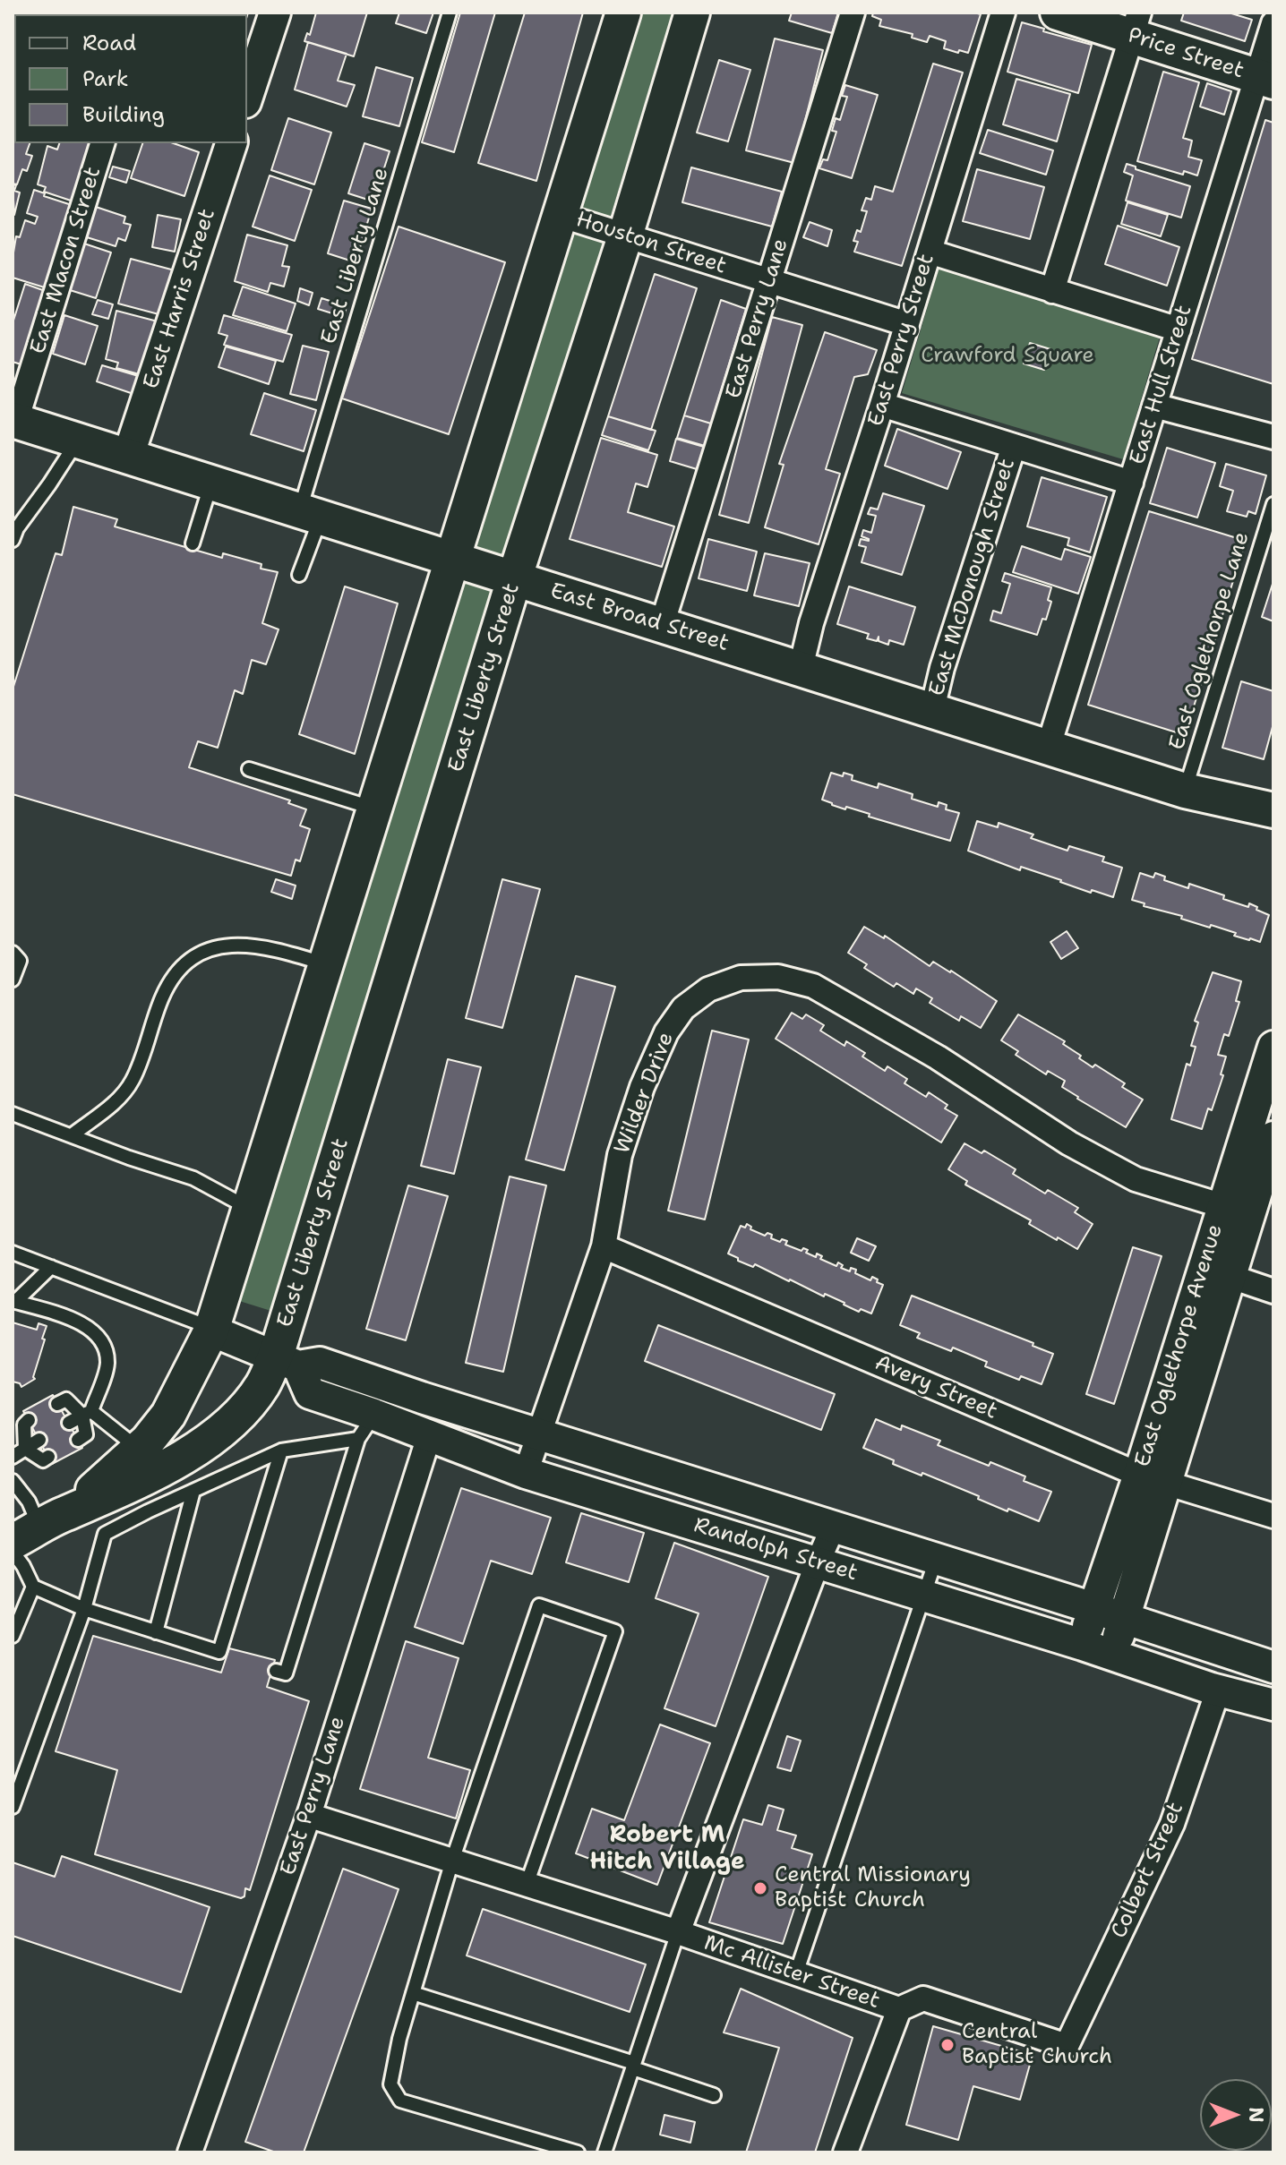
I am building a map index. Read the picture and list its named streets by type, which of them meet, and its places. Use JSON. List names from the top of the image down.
{
  "streets": {
    "main road": ["Price Street", "East Broad Street", "East Liberty Street"],
    "street": [
      "Houston Street",
      "East Macon Street",
      "East Harris Street",
      "East Perry Lane",
      "East Perry Street",
      "East Hull Street",
      "East McDonough Street",
      "Wilder Drive",
      "East Oglethorpe Avenue",
      "Avery Street",
      "Randolph Street",
      "Colbert Street",
      "Mc Allister Street"
    ],
    "lane": ["East Liberty Lane", "East Oglethorpe Lane"]
  },
  "crossings": [
    ["Price Street", "East Hull Street"],
    ["Houston Street", "East Perry Lane"],
    ["Houston Street", "East Perry Street"],
    ["Houston Street", "East Liberty Street"],
    ["East Liberty Lane", "East Broad Street"],
    ["East Macon Street", "East Broad Street"],
    ["East Harris Street", "East Broad Street"],
    ["East Perry Lane", "East Broad Street"],
    ["East Perry Lane", "Randolph Street"],
    ["East Perry Lane", "Mc Allister Street"],
    ["East Perry Street", "East Broad Street"],
    ["East Hull Street", "East Broad Street"],
    ["East McDonough Street", "East Broad Street"],
    ["East Broad Street", "East Oglethorpe Lane"],
    ["East Broad Street", "East Liberty Street"],
    ["East Liberty Street", "Randolph Street"],
    ["Wilder Drive", "East Oglethorpe Avenue"],
    ["Wilder Drive", "Avery Street"],
    ["Wilder Drive", "Randolph Street"],
    ["East Oglethorpe Avenue", "Avery Street"],
    ["East Oglethorpe Avenue", "Randolph Street"],
    ["Randolph Street", "Colbert Street"],
    ["Colbert Street", "Mc Allister Street"]
  ],
  "districts": ["Robert M Hitch Village"],
  "parks": ["Crawford Square"],
  "places": ["Central Missionary Baptist Church", "Central Baptist Church"],
  "legend": ["Road", "Park", "Building"],
  "north": "right"
}
